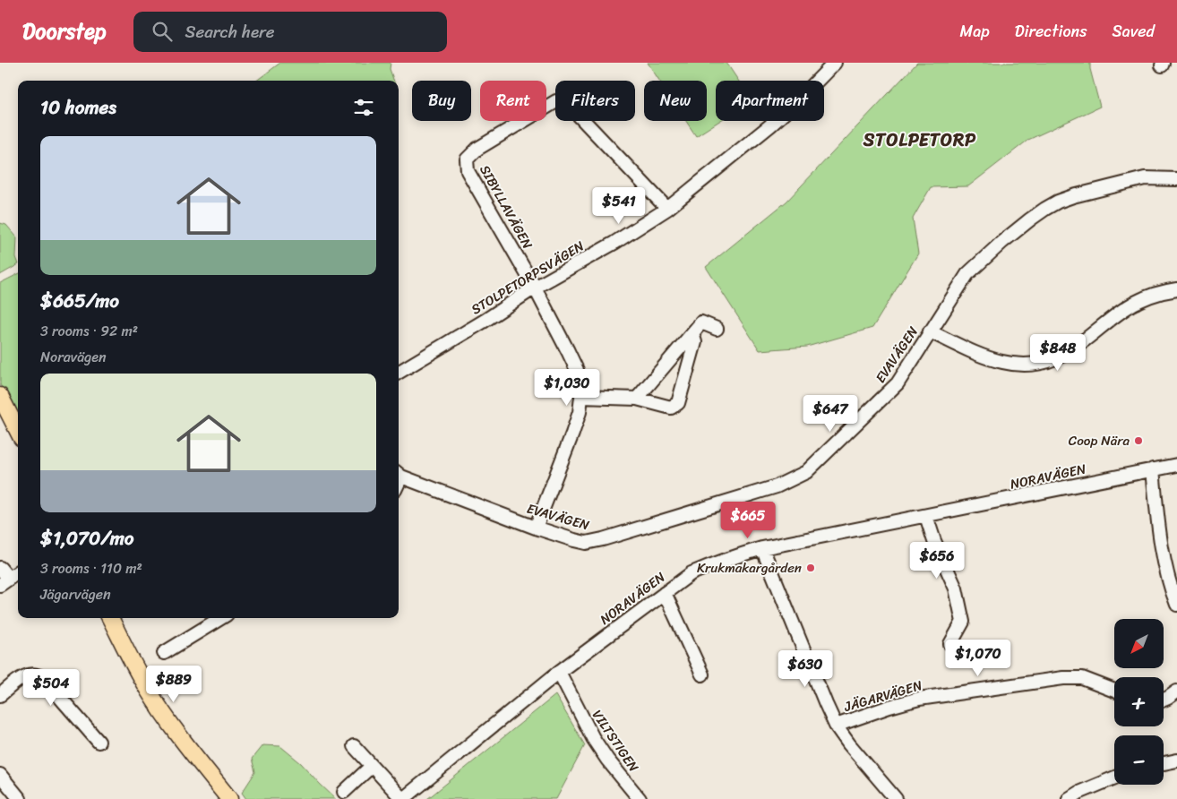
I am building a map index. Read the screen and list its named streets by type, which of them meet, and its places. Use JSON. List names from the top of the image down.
{
  "streets": {
    "street": [
      "SIBYLLAVÄGEN",
      "STOLPETORPSVÄGEN",
      "EVAVÄGEN",
      "NORAVÄGEN",
      "JÄGARVÄGEN",
      "VILTSTIGEN"
    ]
  },
  "crossings": [
    ["SIBYLLAVÄGEN", "STOLPETORPSVÄGEN"],
    ["NORAVÄGEN", "VILTSTIGEN"]
  ],
  "districts": ["STOLPETORP"],
  "places": ["Coop Nära", "Krukmakargården"],
  "north": "bottom left",
  "page": {
    "header": "Doorstep",
    "search": "Search here",
    "nav": ["Map", "Directions", "Saved"],
    "chip": [
      "Buy",
      "Rent",
      "Filters",
      "New",
      "Apartment"
    ],
    "heading": "10 homes",
    "list": [
      {
        "name": "$665/mo",
        "note": "3 rooms · 92 m² · Noravägen"
      },
      {
        "name": "$1,070/mo",
        "note": "3 rooms · 110 m² · Jägarvägen"
      }
    ],
    "price": [
      "$541",
      "$848",
      "$1,030",
      "$647",
      "$665",
      "$656",
      "$1,070",
      "$630",
      "$889",
      "$504"
    ],
    "map_buttons": ["+", "−"]
  }
}
